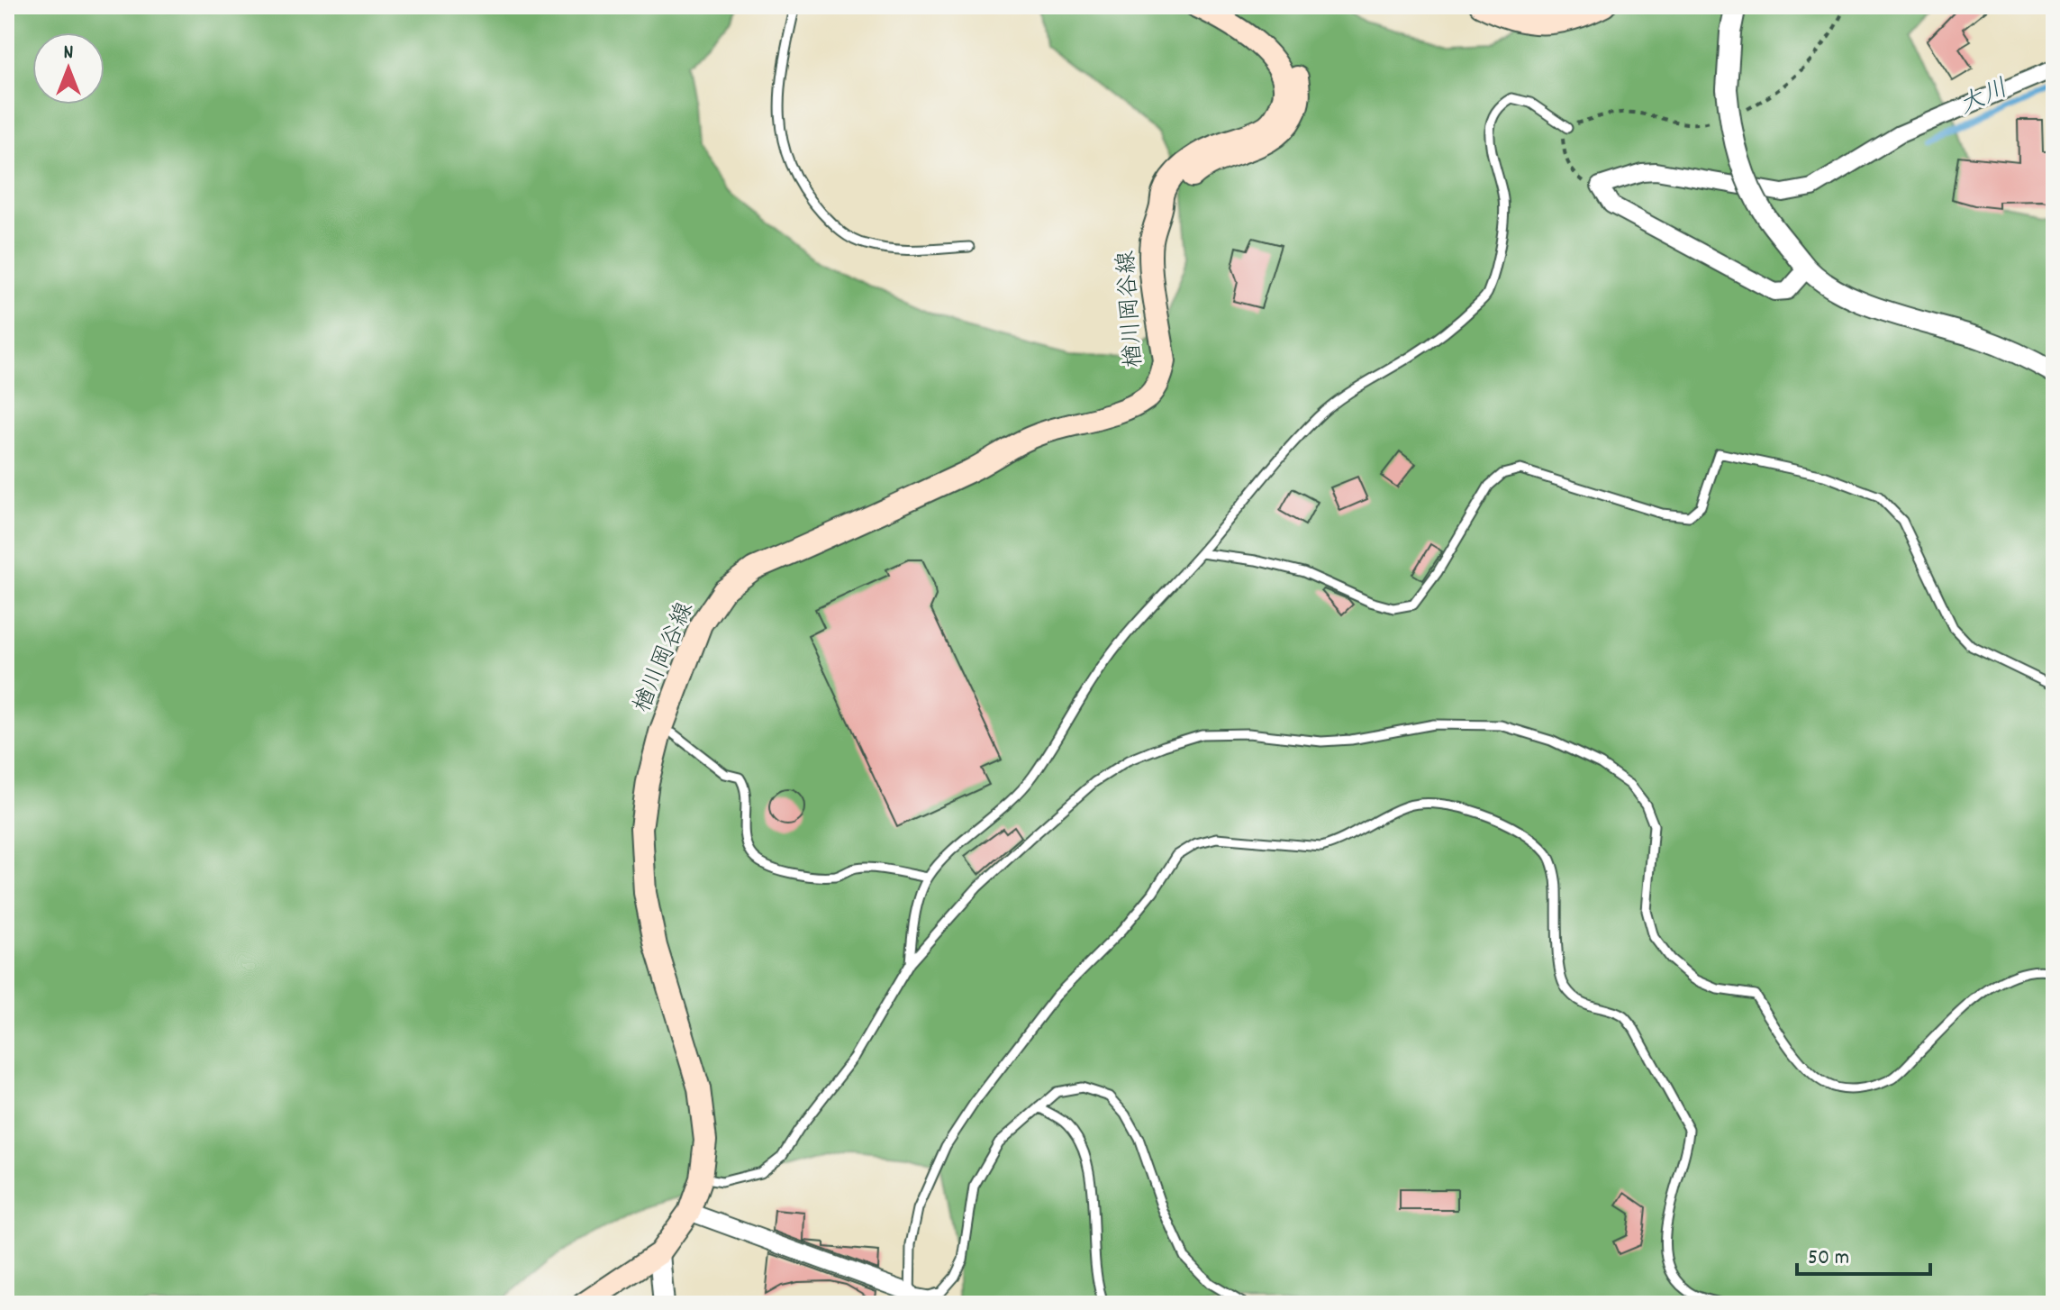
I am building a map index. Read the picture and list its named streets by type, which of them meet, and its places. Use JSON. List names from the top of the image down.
{
  "streets": {
    "main road": ["楢川岡谷線"]
  },
  "water": ["大川"],
  "scale_bar": "50 m",
  "north": "top"
}
